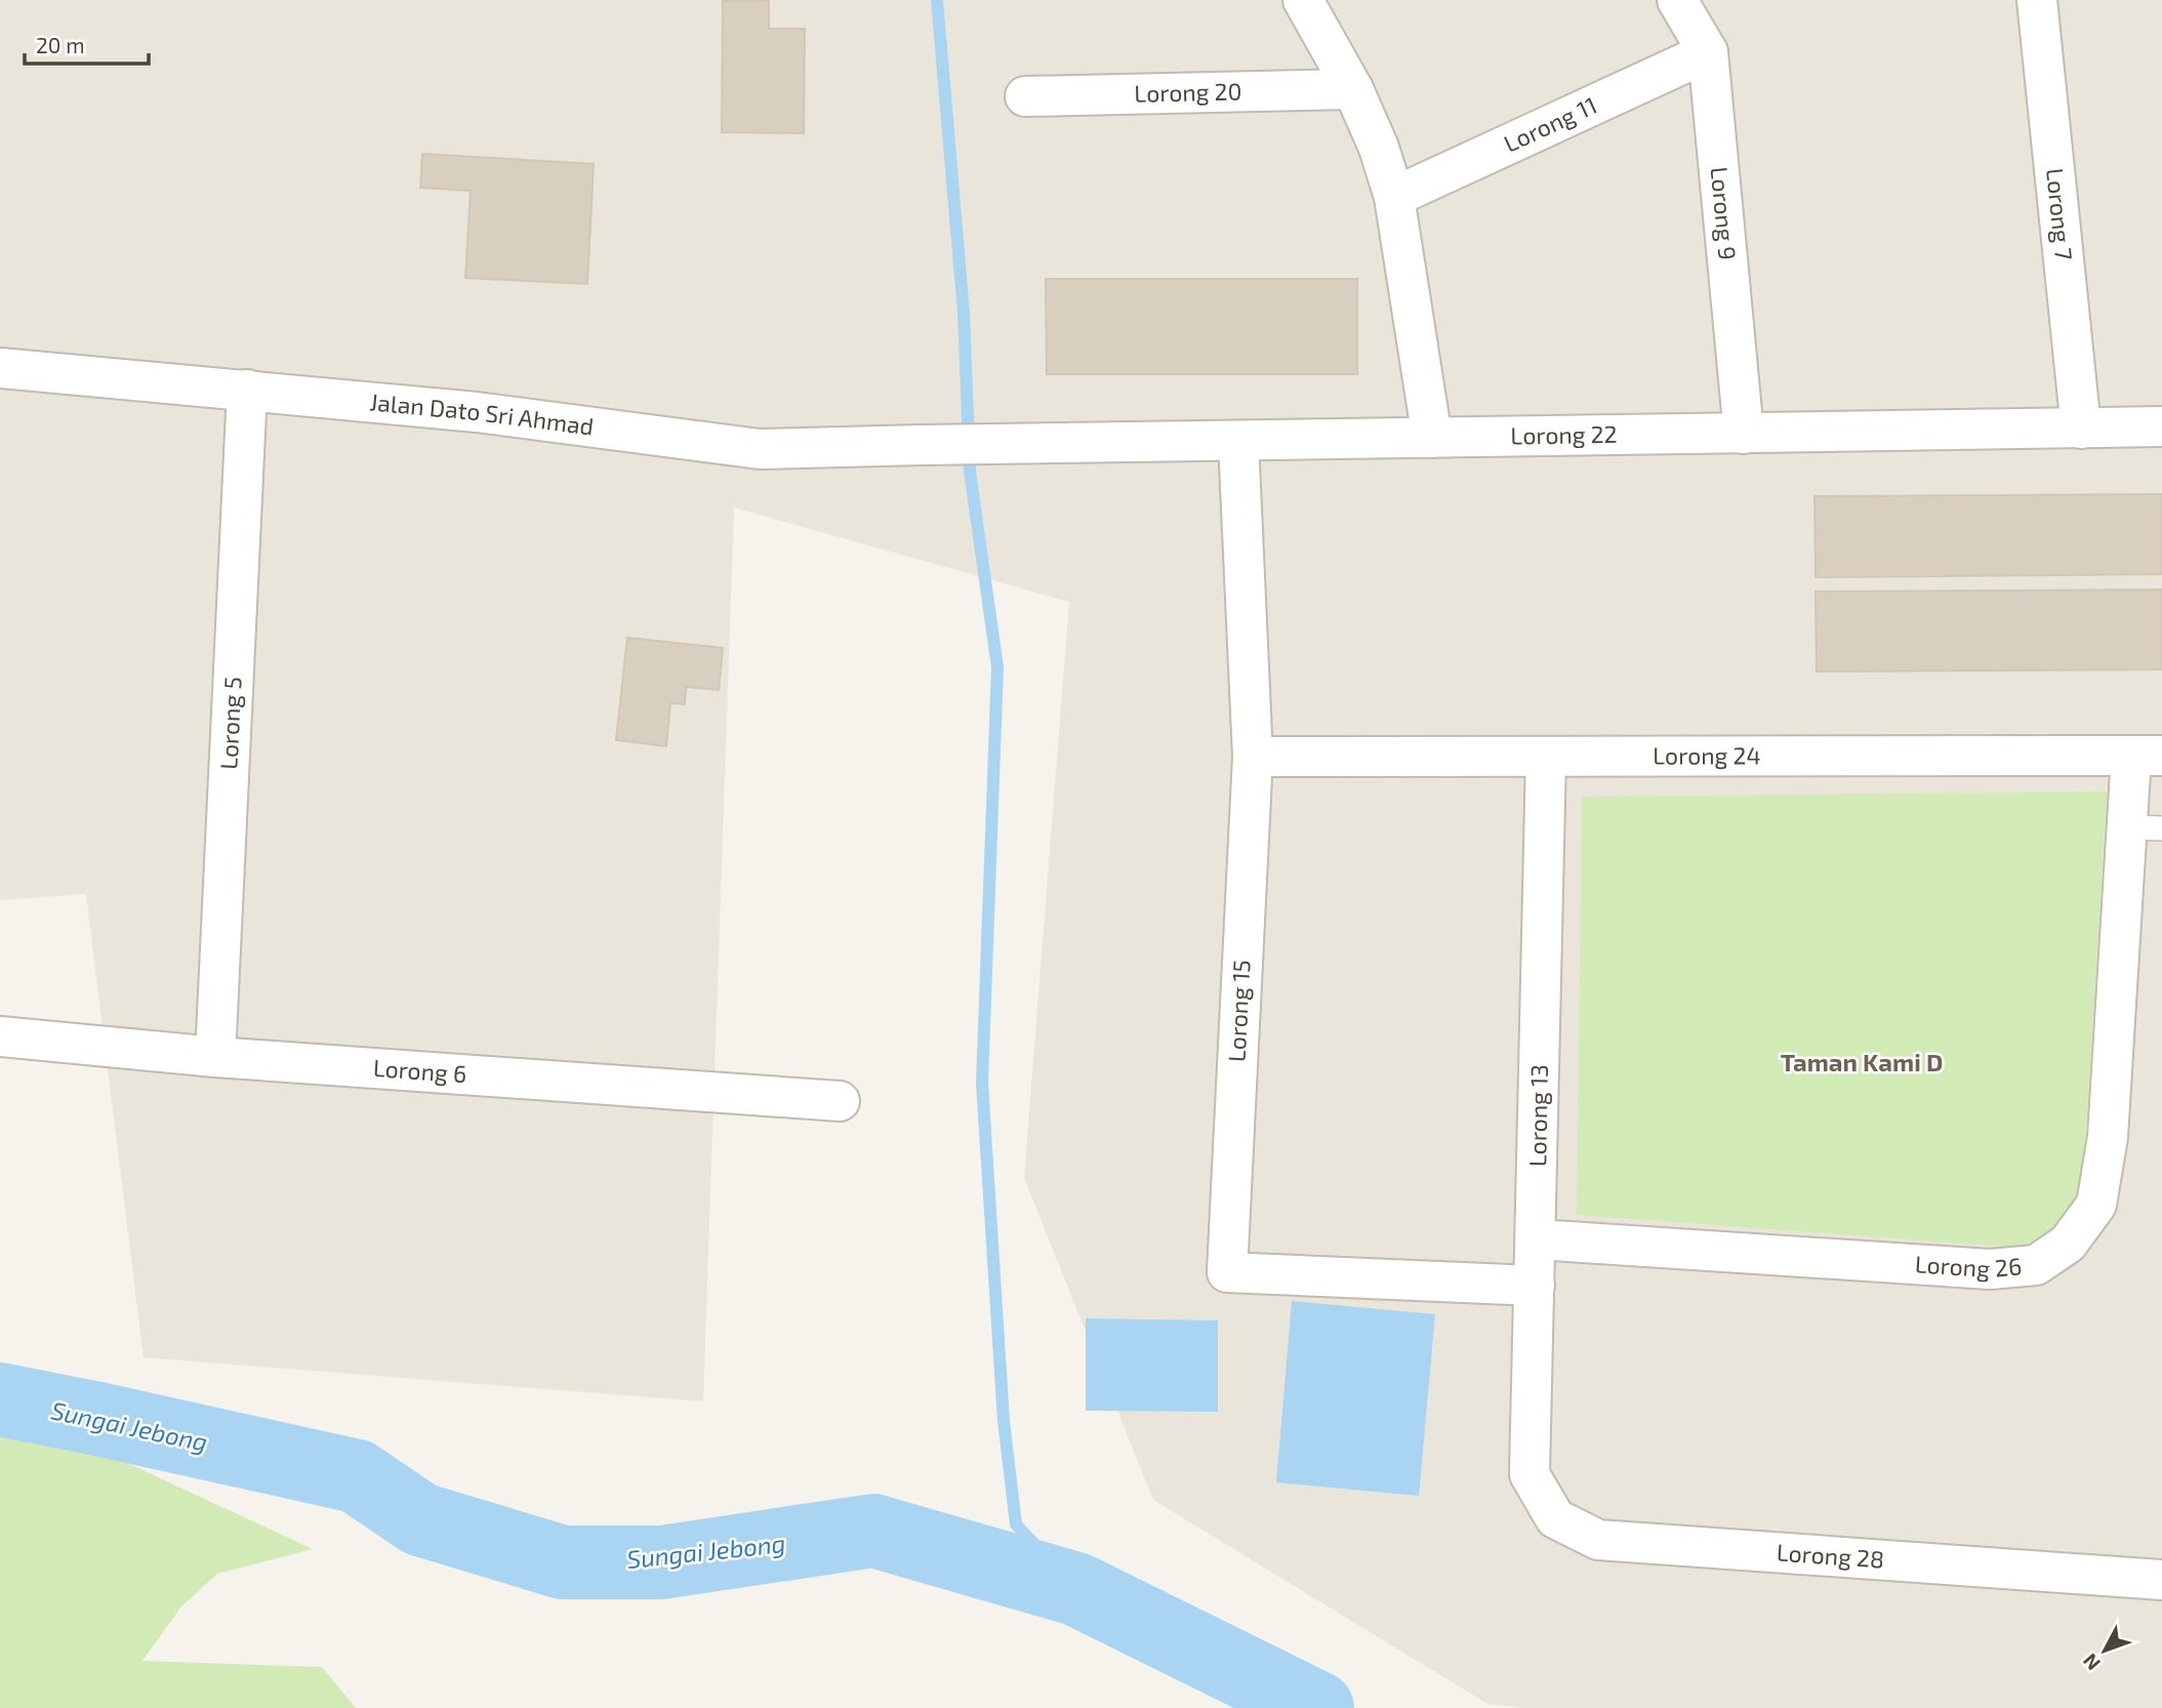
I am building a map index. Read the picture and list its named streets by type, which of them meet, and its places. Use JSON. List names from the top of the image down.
{
  "streets": {
    "street": [
      "Lorong 20",
      "Lorong 11",
      "Lorong 9",
      "Lorong 7",
      "Jalan Dato Sri Ahmad",
      "Lorong 22",
      "Lorong 5",
      "Lorong 24",
      "Lorong 15",
      "Lorong 6",
      "Lorong 13",
      "Lorong 26",
      "Lorong 28"
    ]
  },
  "crossings": [
    ["Lorong 11", "Lorong 9"],
    ["Lorong 9", "Lorong 22"],
    ["Lorong 7", "Lorong 22"],
    ["Jalan Dato Sri Ahmad", "Lorong 22"],
    ["Jalan Dato Sri Ahmad", "Lorong 5"],
    ["Lorong 22", "Lorong 15"],
    ["Lorong 5", "Lorong 6"],
    ["Lorong 24", "Lorong 15"],
    ["Lorong 24", "Lorong 13"],
    ["Lorong 24", "Lorong 26"],
    ["Lorong 15", "Lorong 13"],
    ["Lorong 13", "Lorong 26"],
    ["Lorong 13", "Lorong 28"]
  ],
  "districts": ["Taman Kami D"],
  "water": ["Sungai Jebong"],
  "scale_bar": "20 m",
  "north": "bottom left"
}
